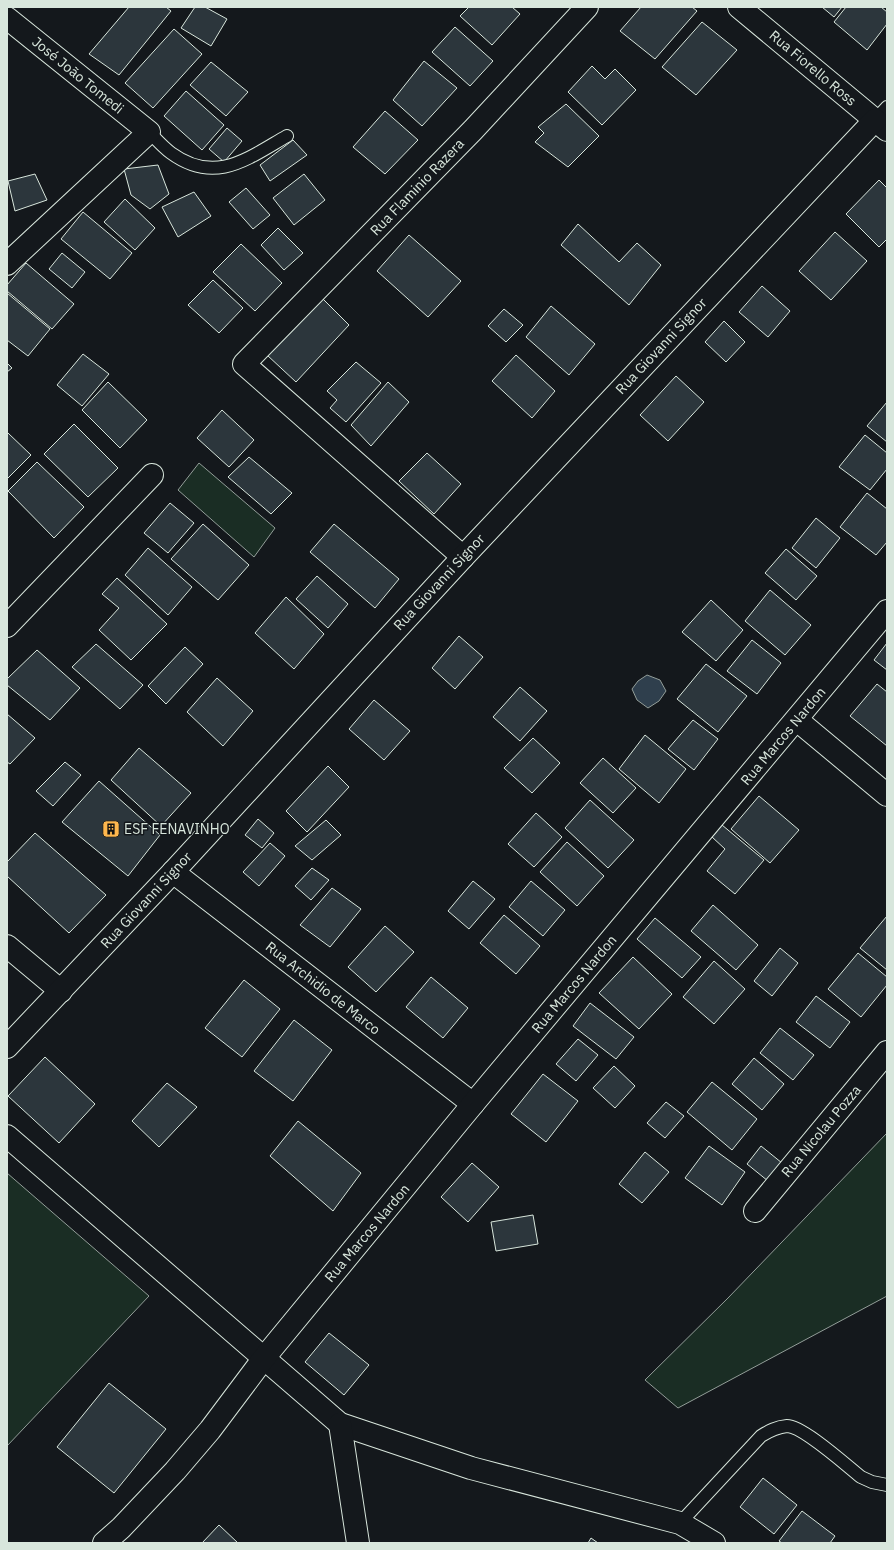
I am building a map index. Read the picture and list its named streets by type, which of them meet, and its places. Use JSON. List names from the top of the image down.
{
  "streets": {
    "street": [
      "Rua Fiorello Ross",
      "José João Tomedi",
      "Rua Flaminio Razera",
      "Rua Giovanni Signor",
      "Rua Marcos Nardon",
      "Rua Archidio de Marco",
      "Rua Nicolau Pozza"
    ]
  },
  "crossings": [
    ["Rua Fiorello Ross", "Rua Giovanni Signor"],
    ["Rua Flaminio Razera", "Rua Giovanni Signor"],
    ["Rua Giovanni Signor", "Rua Archidio de Marco"],
    ["Rua Marcos Nardon", "Rua Archidio de Marco"]
  ],
  "places": {
    "building": ["ESF FENAVINHO"]
  }
}
